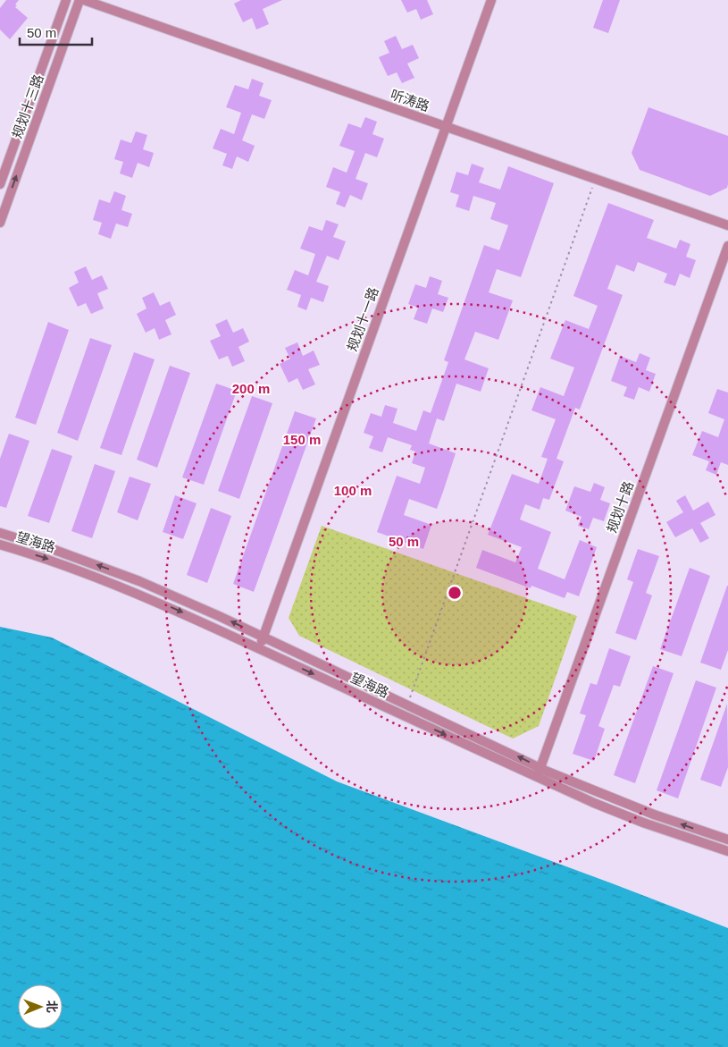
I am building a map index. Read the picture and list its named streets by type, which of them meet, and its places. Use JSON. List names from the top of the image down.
{
  "streets": {
    "street": [
      "听涛路",
      "规划十三路",
      "规划十一路",
      "规划十路",
      "望海路"
    ]
  },
  "crossings": [
    ["听涛路", "规划十一路"],
    ["规划十一路", "望海路"],
    ["规划十路", "望海路"]
  ],
  "scale_bar": "50 m",
  "north": "right",
  "rings": [
    "200 m",
    "150 m",
    "100 m",
    "50 m"
  ]
}
